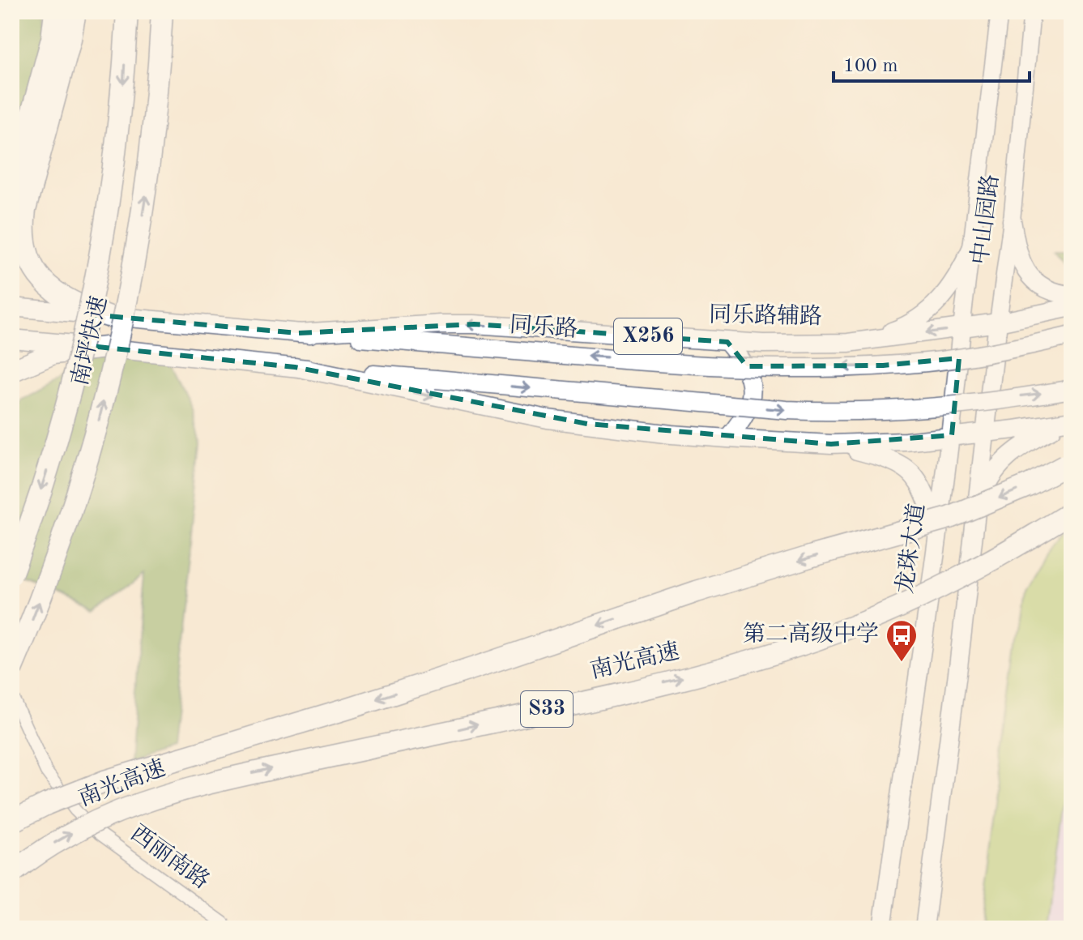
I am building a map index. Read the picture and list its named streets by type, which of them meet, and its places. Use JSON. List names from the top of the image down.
{
  "streets": {
    "highway": ["南坪快速", "南光高速", "S33"],
    "main road": [
      "中山园路",
      "同乐路辅路",
      "同乐路",
      "X256",
      "龙珠大道"
    ],
    "street": ["西丽南路"]
  },
  "crossings": [
    ["中山园路", "同乐路辅路"],
    ["中山园路", "龙珠大道"],
    ["同乐路辅路", "同乐路"],
    ["同乐路辅路", "龙珠大道"]
  ],
  "places": {
    "bus stop": ["第二高级中学"]
  },
  "scale_bar": "100 m"
}
